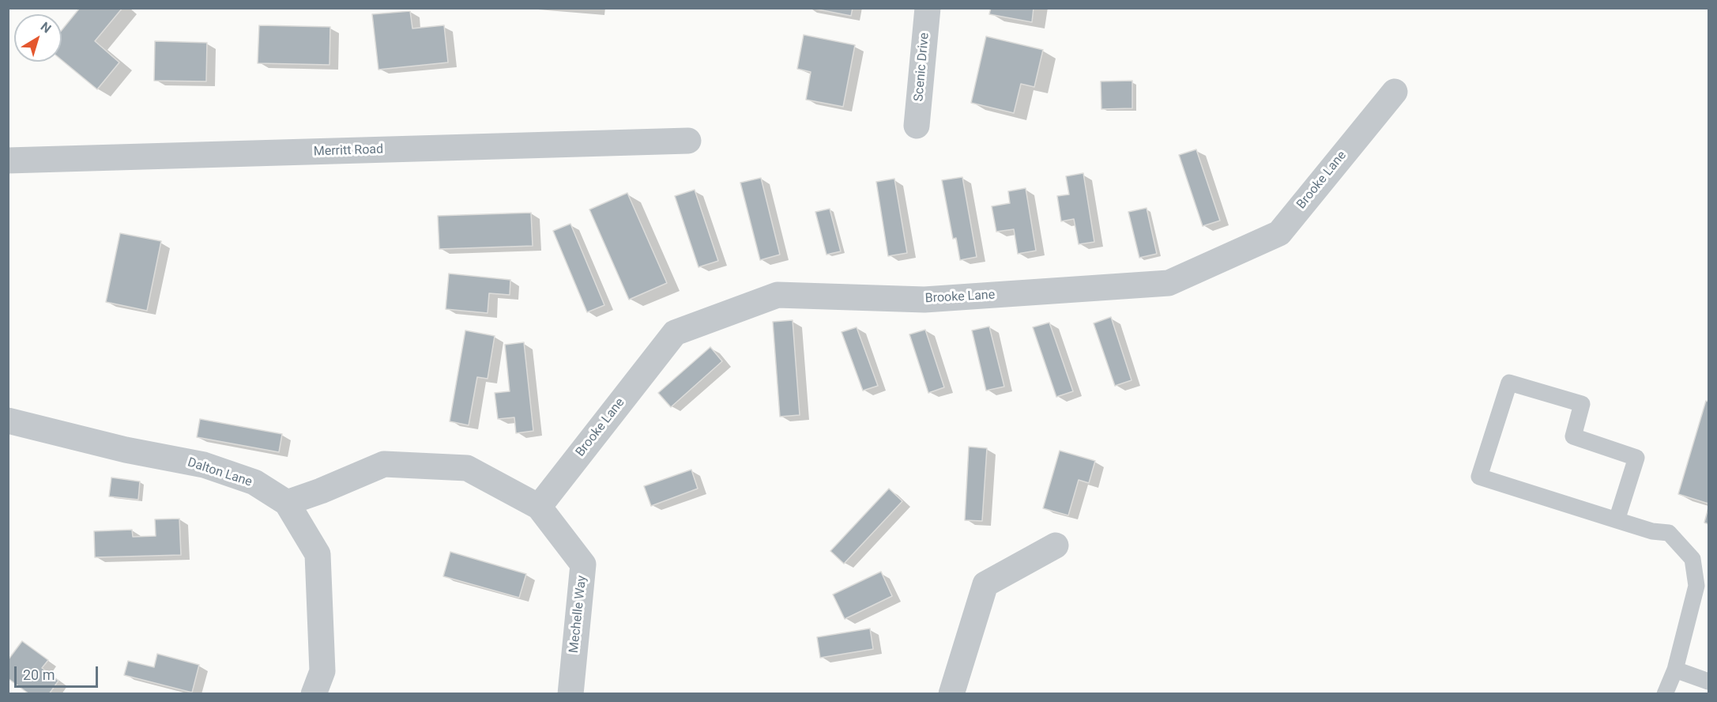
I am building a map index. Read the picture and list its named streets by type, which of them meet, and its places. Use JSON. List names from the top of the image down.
{
  "streets": {
    "street": [
      "Scenic Drive",
      "Merritt Road",
      "Brooke Lane",
      "Dalton Lane",
      "Mechelle Way"
    ]
  },
  "crossings": [
    ["Brooke Lane", "Mechelle Way"],
    ["Dalton Lane", "Mechelle Way"]
  ],
  "scale_bar": "20 m",
  "north": "top right"
}
